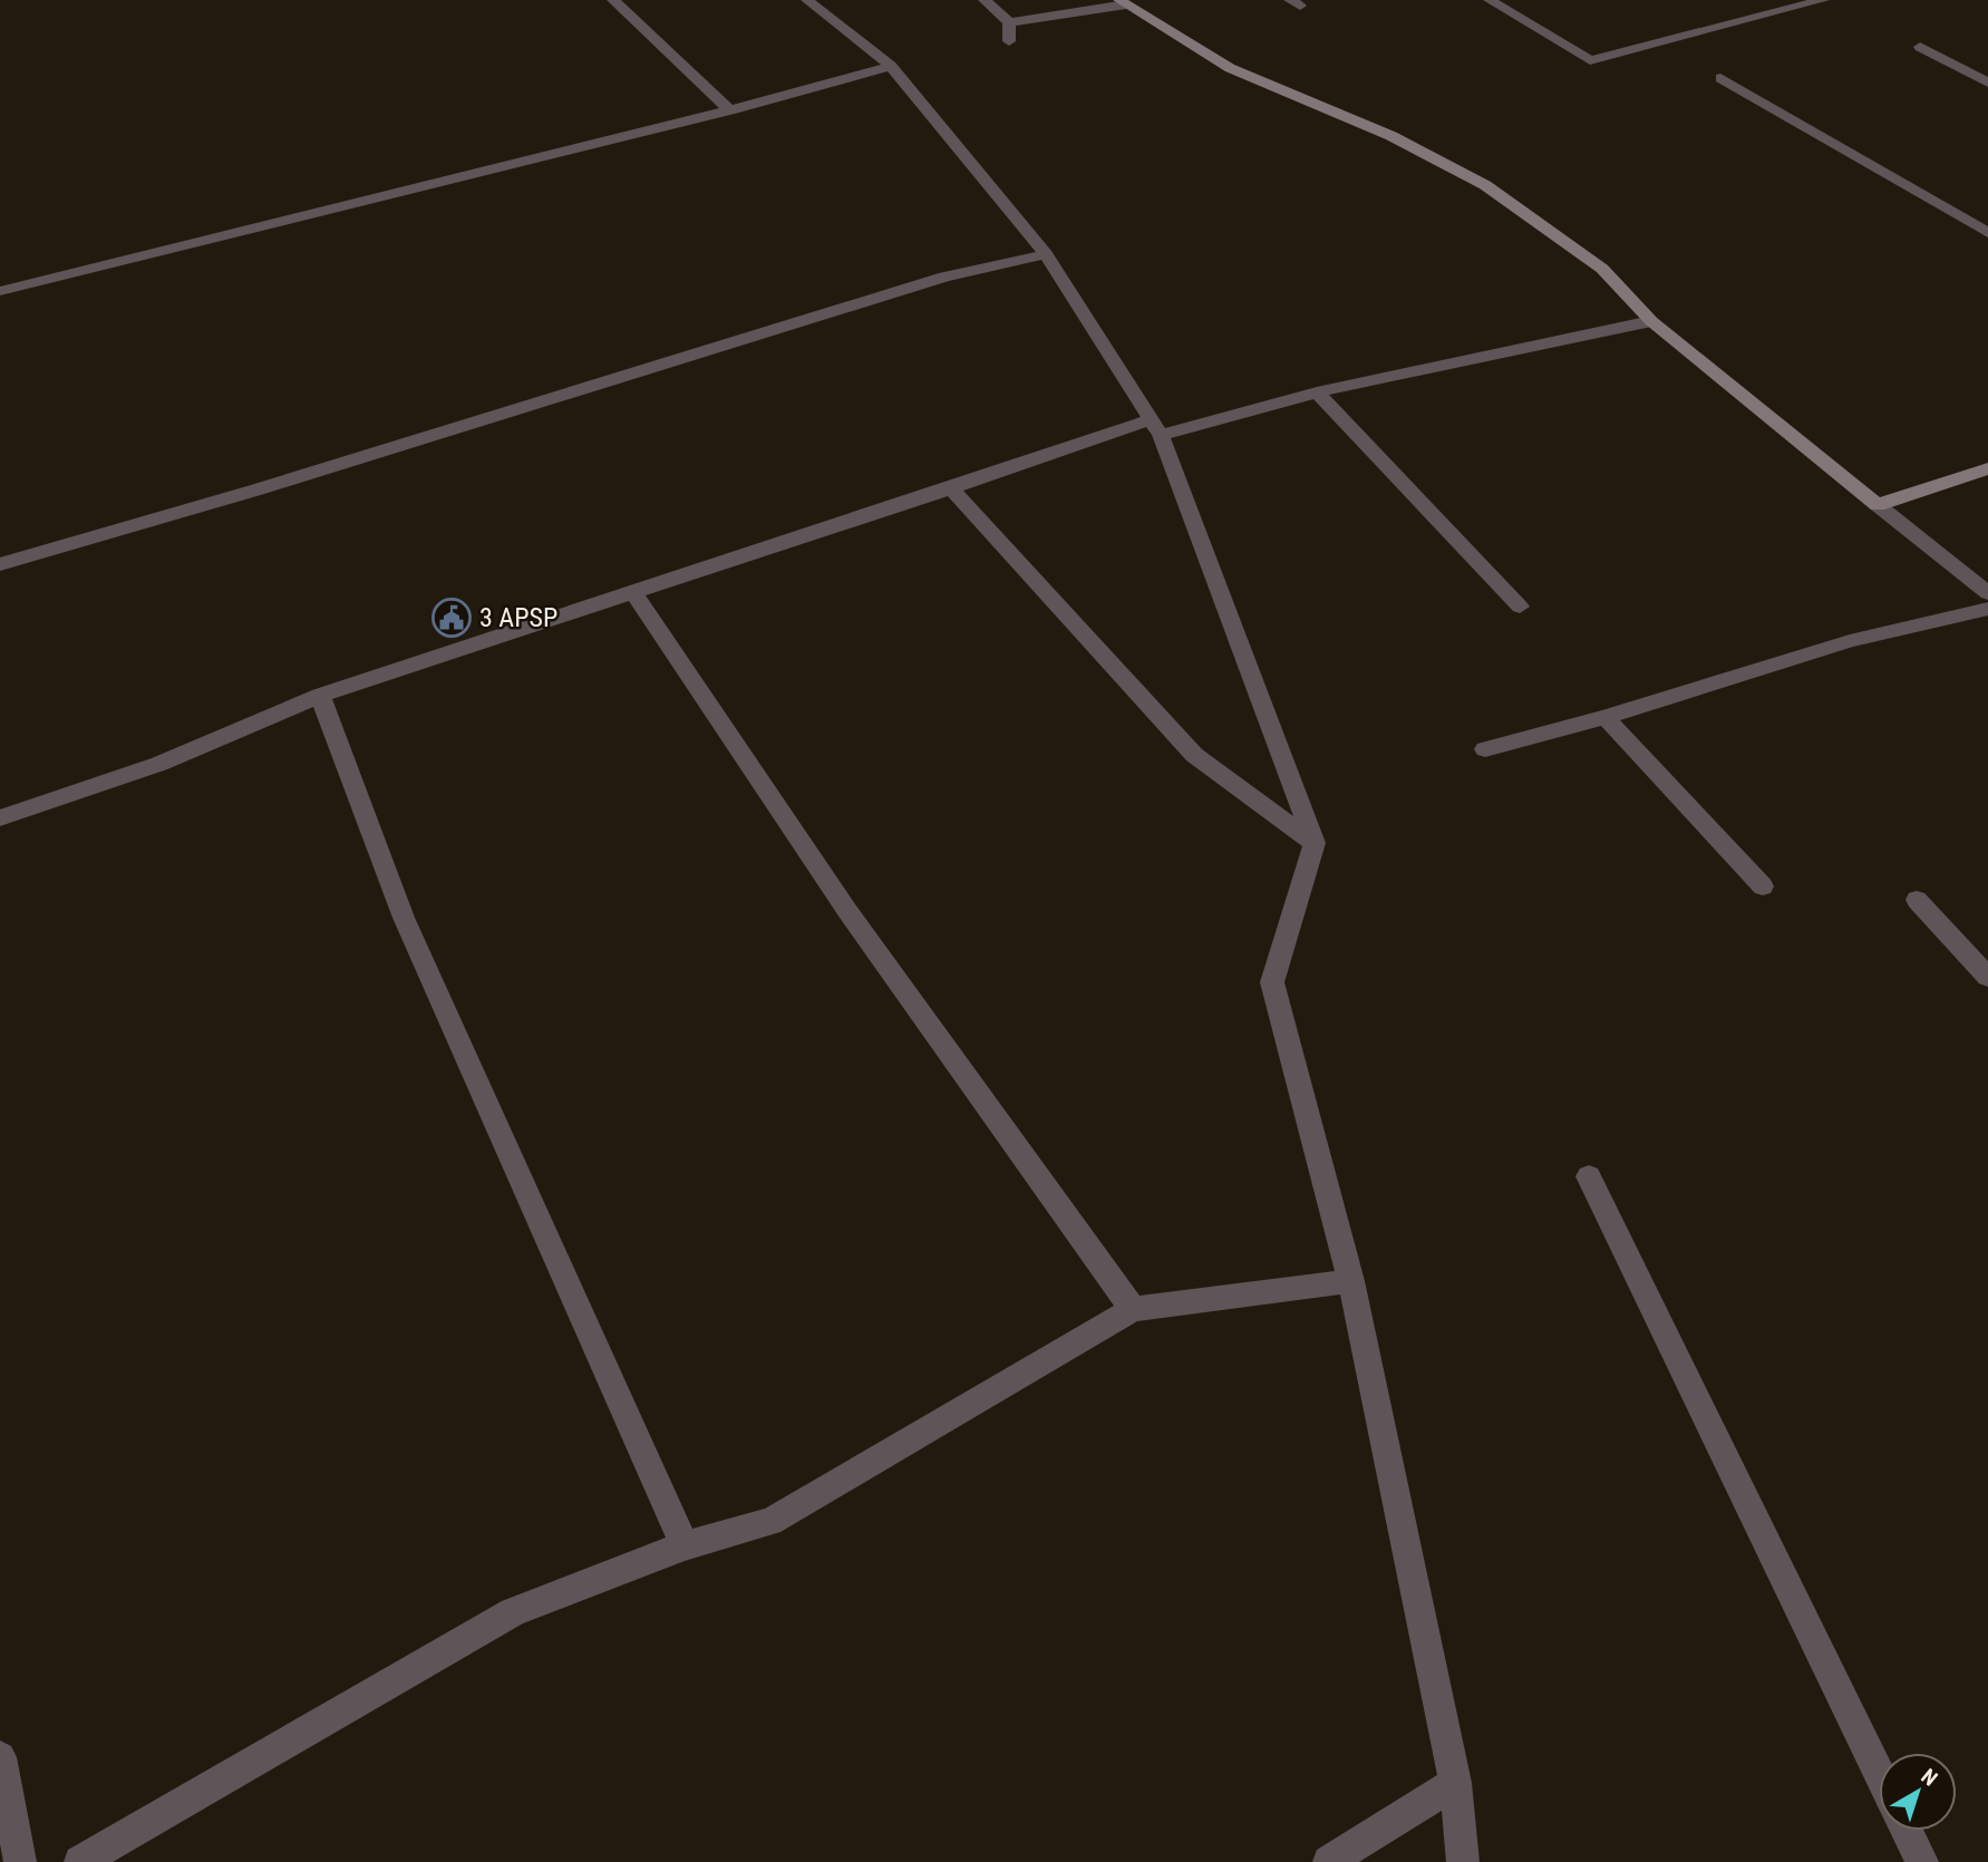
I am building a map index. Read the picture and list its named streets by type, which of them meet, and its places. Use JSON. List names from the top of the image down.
{
  "places": {
    "public building": ["3 APSP"]
  },
  "north": "top right"
}
